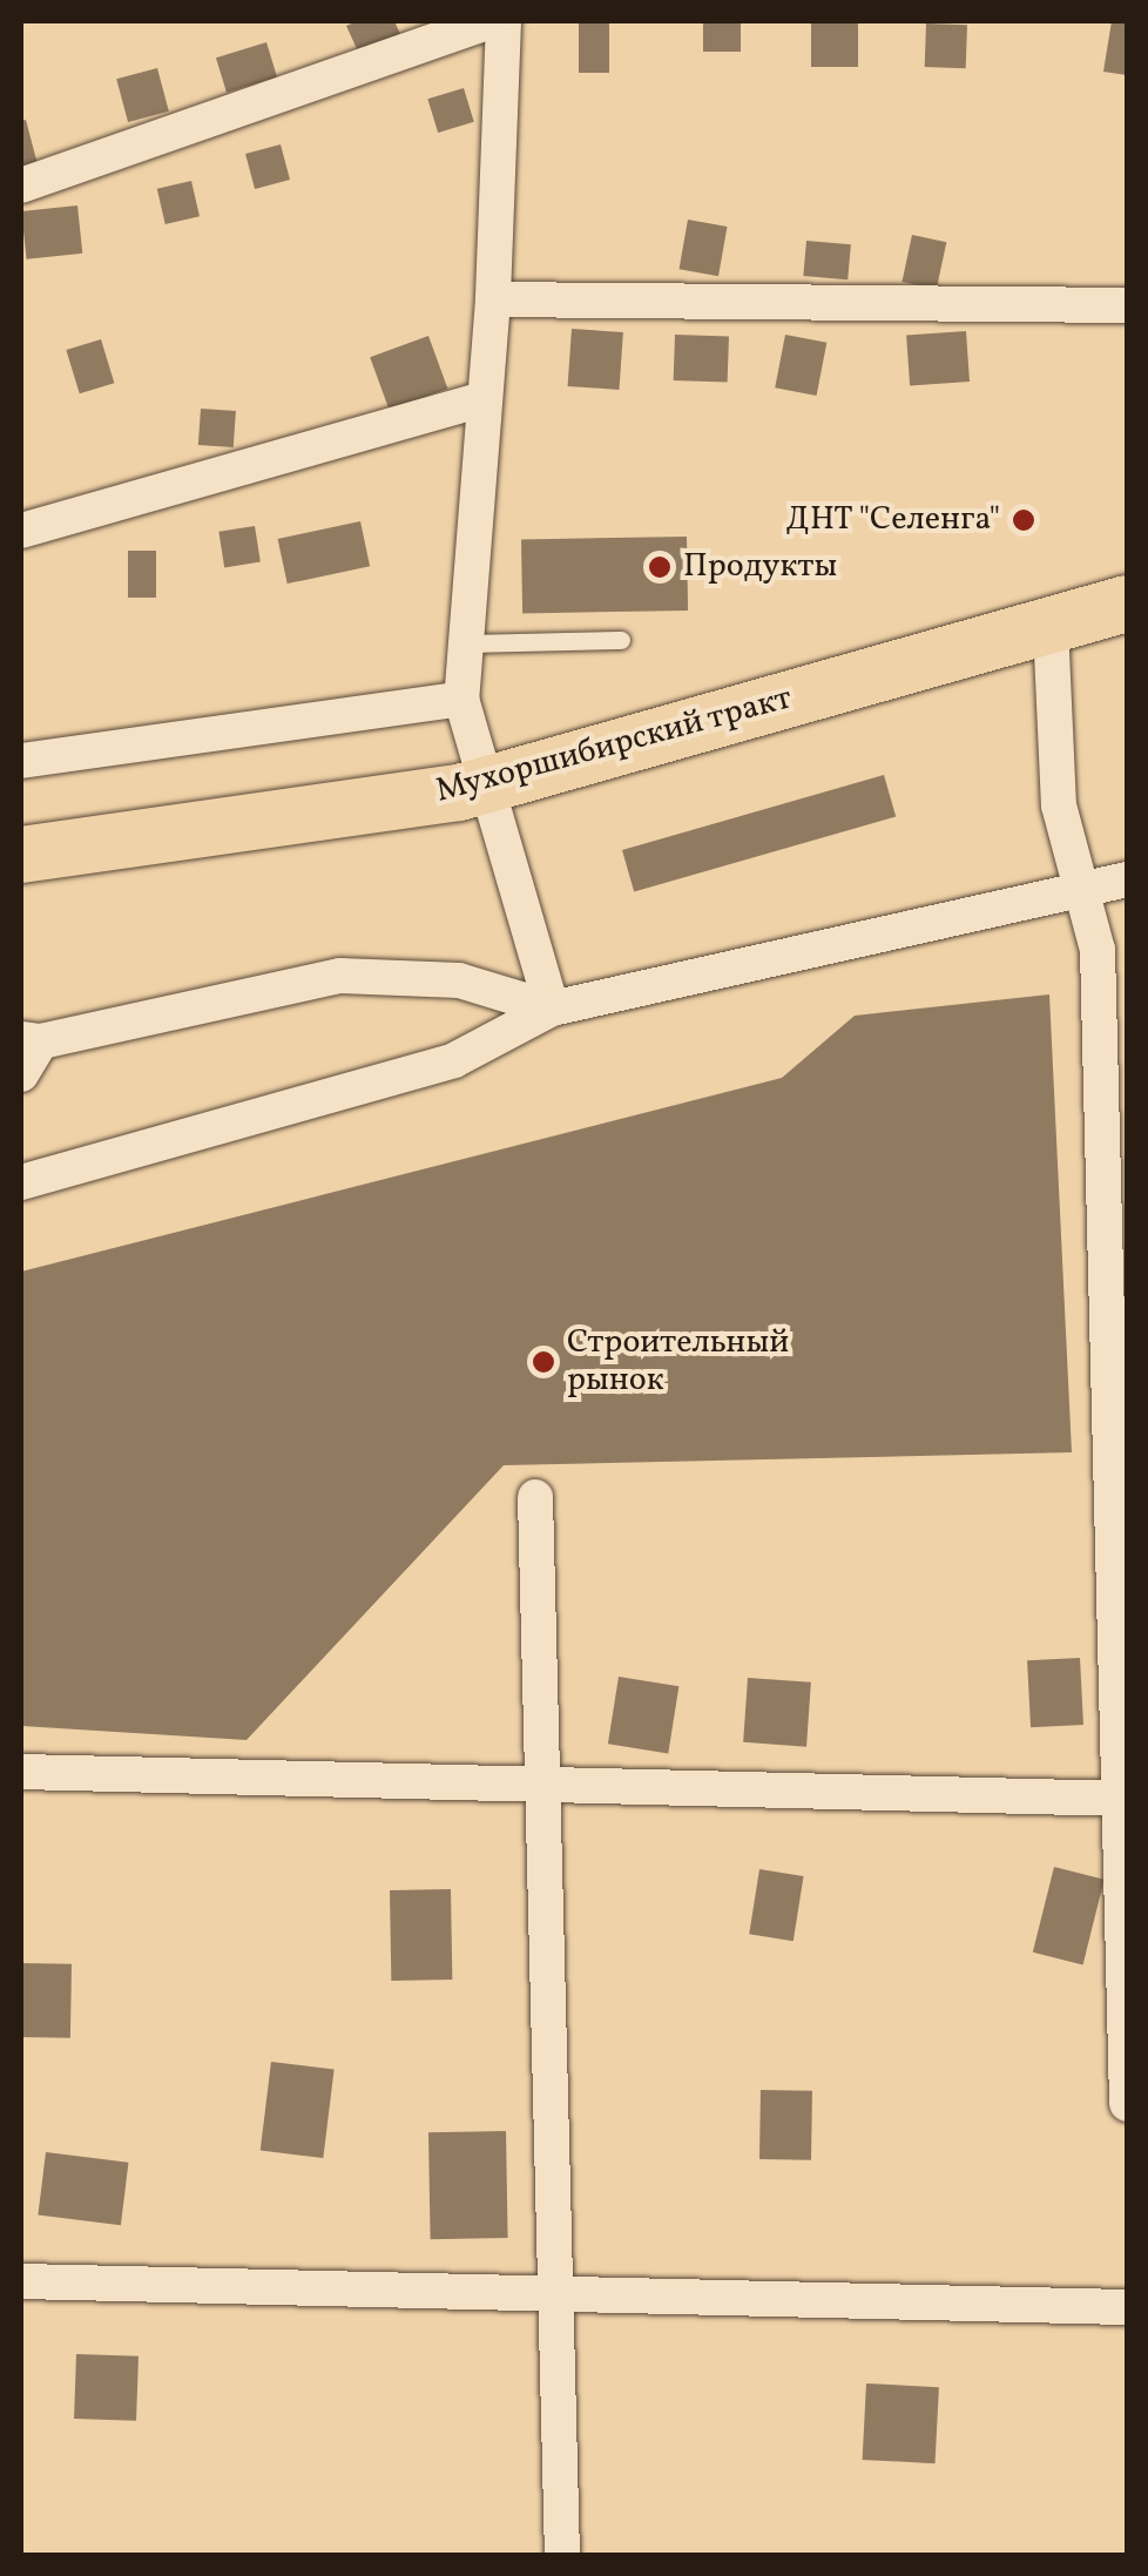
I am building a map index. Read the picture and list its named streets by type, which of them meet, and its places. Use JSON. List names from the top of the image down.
{
  "streets": {
    "main road": ["Мухоршибирский тракт"]
  },
  "places": ["ДНТ \"Селенга\"", "Продукты", "Строительный рынок"]
}
